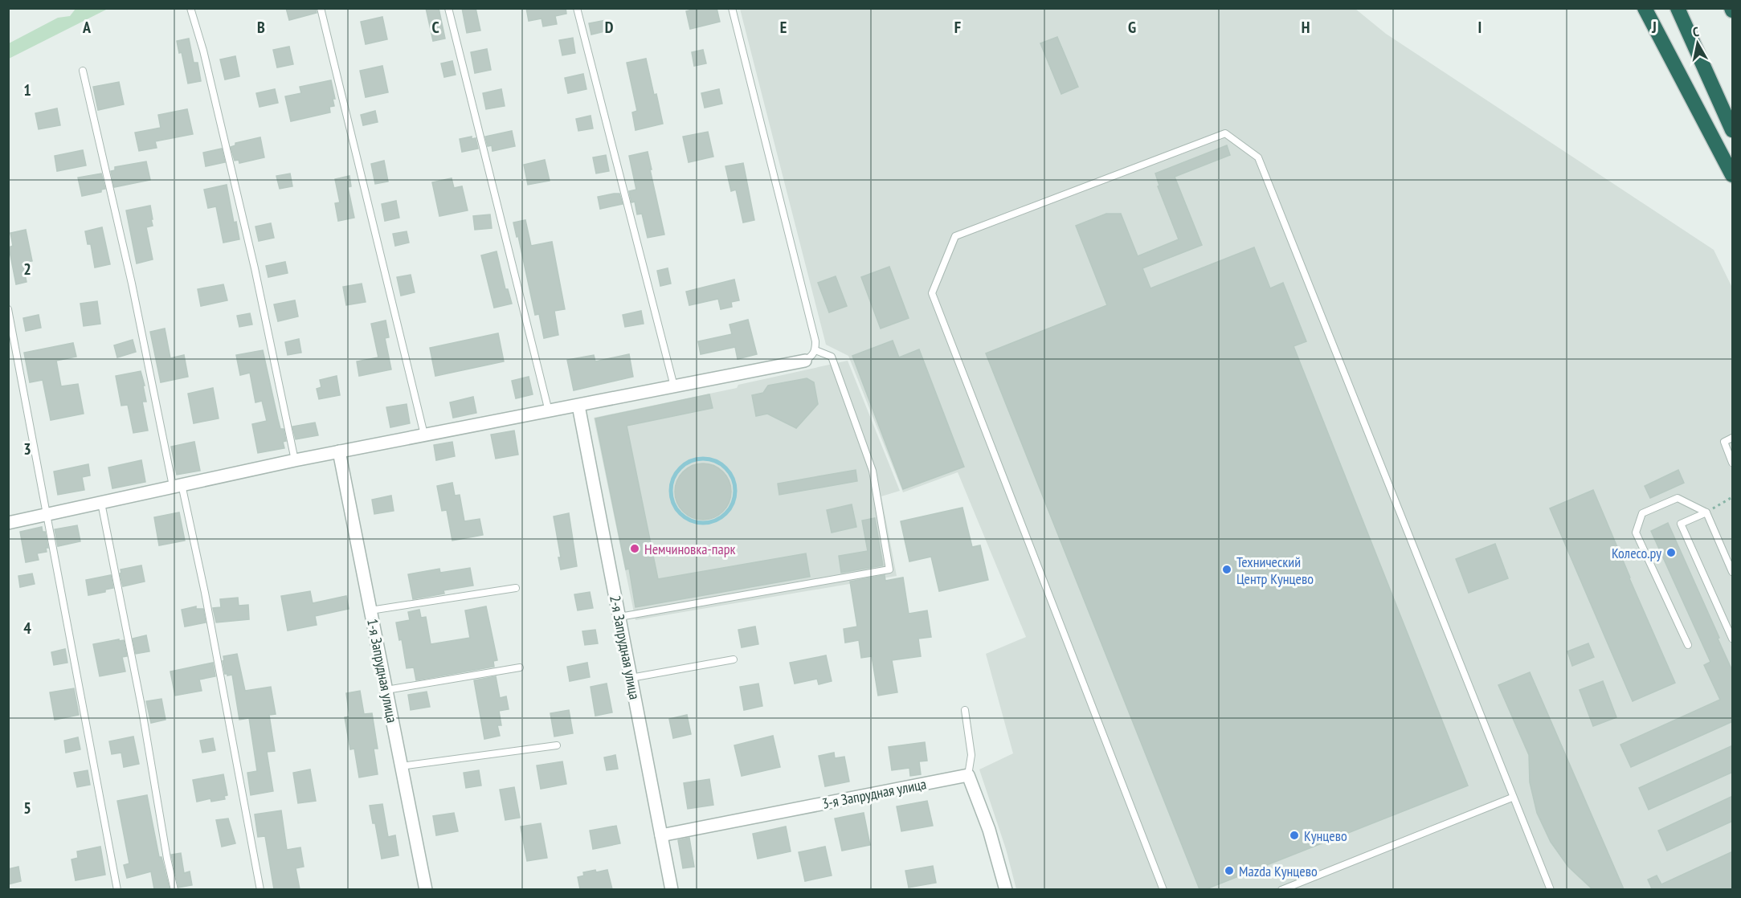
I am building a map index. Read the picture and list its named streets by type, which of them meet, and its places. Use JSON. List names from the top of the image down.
{
  "streets": {
    "street": ["2-я Запрудная улица", "1-я Запрудная улица", "3-я Запрудная улица"]
  },
  "crossings": [
    ["2-я Запрудная улица", "3-я Запрудная улица"]
  ],
  "places": [
    "Немчиновка-парк",
    "Колесо.ру",
    "Технический Центр Кунцево",
    "Кунцево",
    "Mazda Кунцево"
  ],
  "north": "top",
  "grid": {
    "columns": [
      "A",
      "B",
      "C",
      "D",
      "E",
      "F",
      "G",
      "H",
      "I",
      "J"
    ],
    "rows": [
      "1",
      "2",
      "3",
      "4",
      "5"
    ]
  }
}
